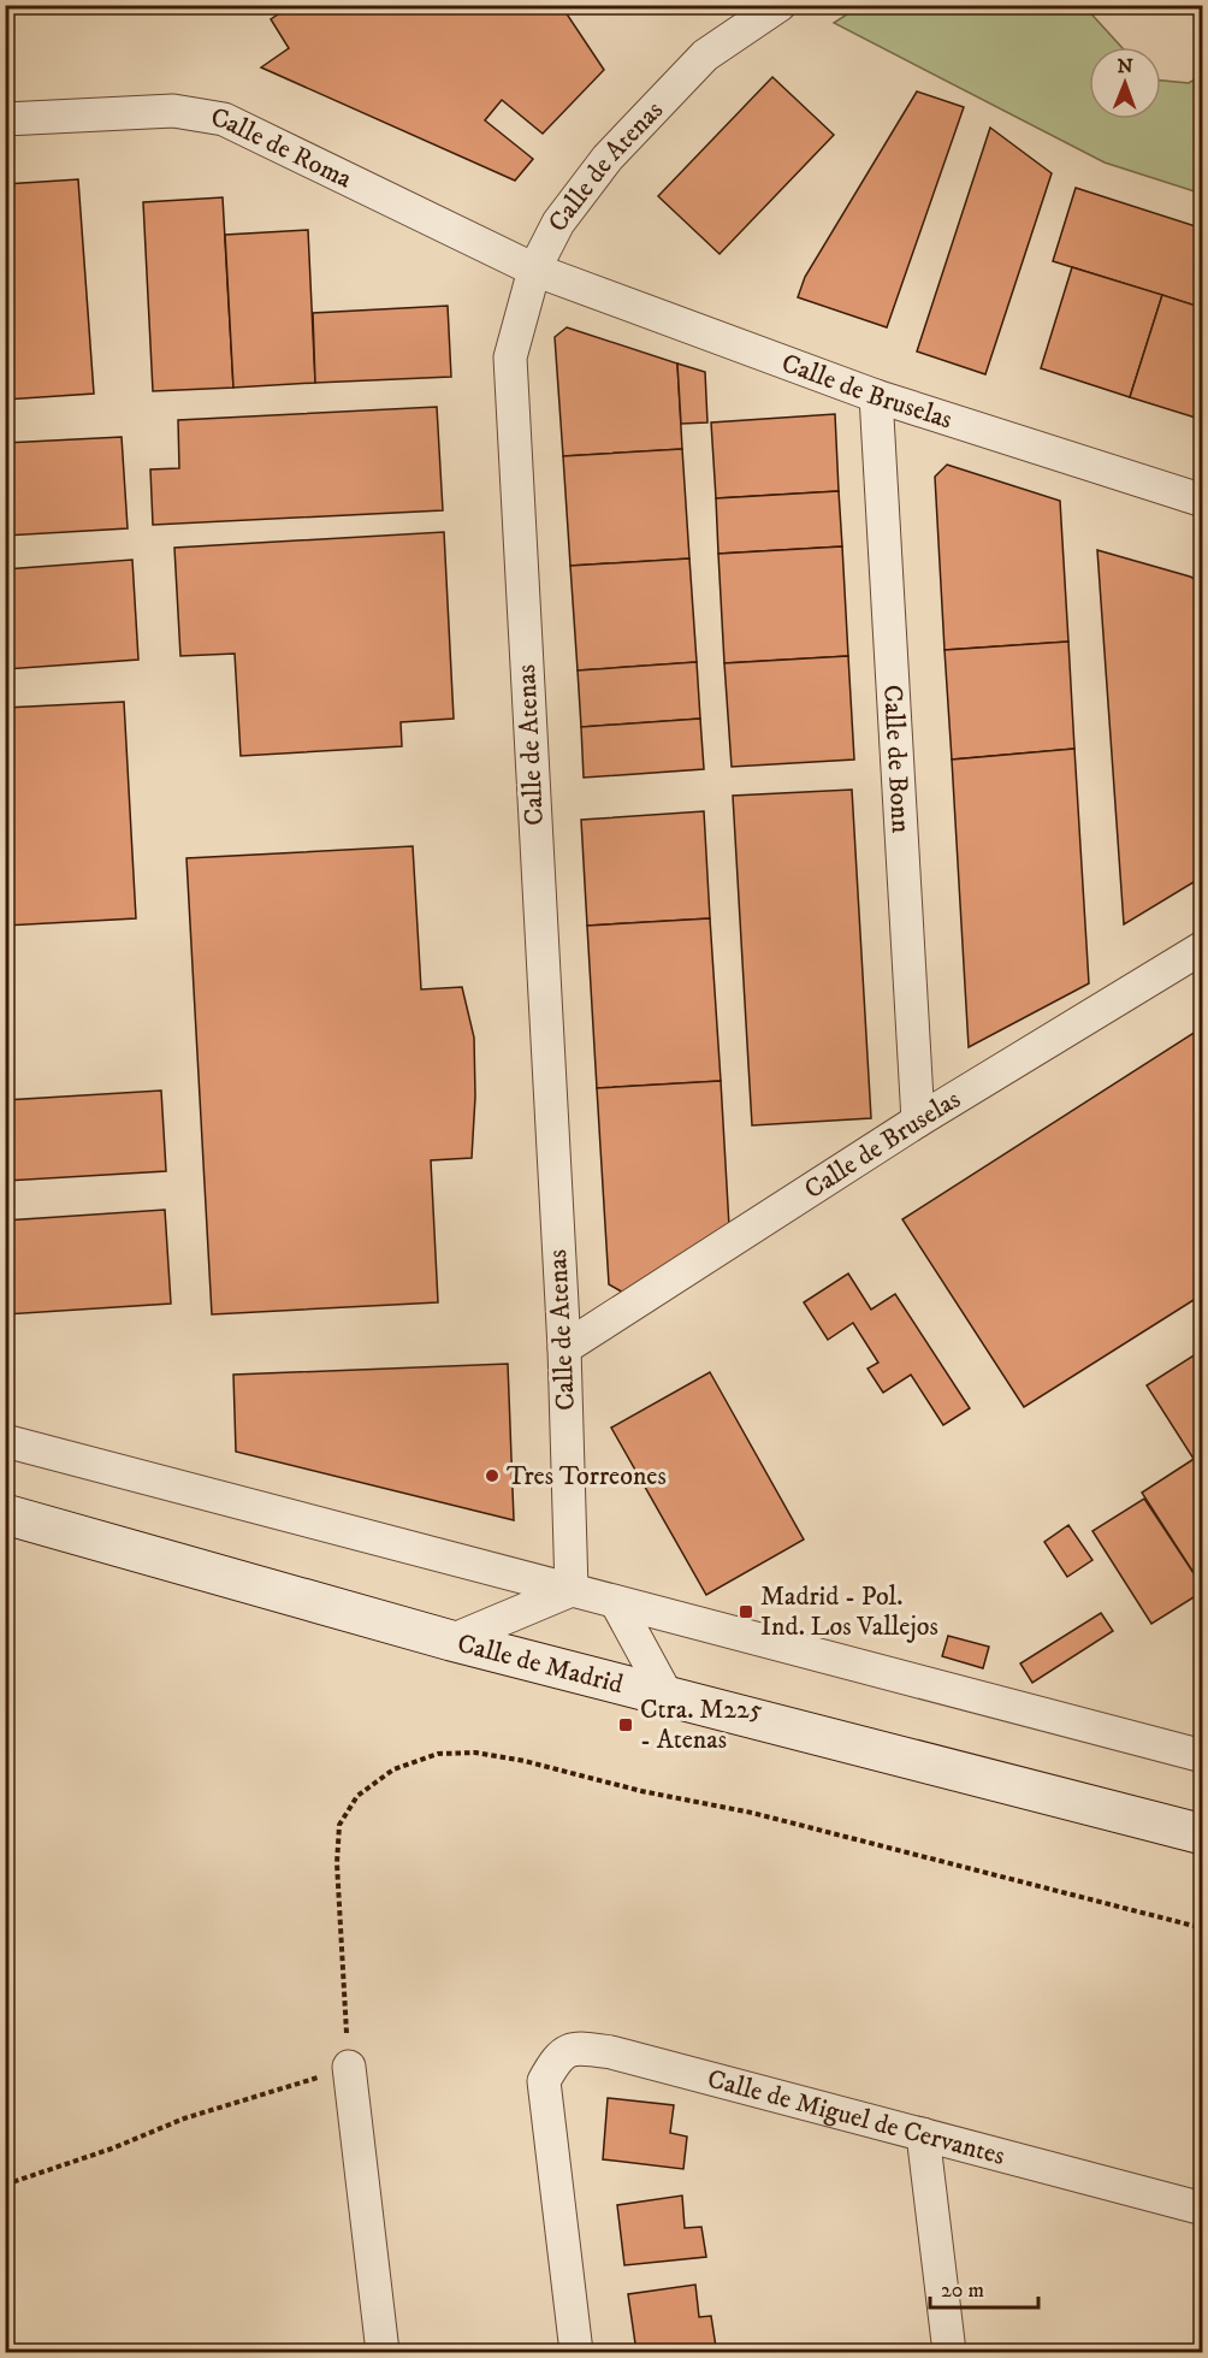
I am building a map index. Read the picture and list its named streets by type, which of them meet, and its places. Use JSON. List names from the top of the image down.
{
  "streets": {
    "street": [
      "Calle de Roma",
      "Calle de Atenas",
      "Calle de Bruselas",
      "Calle de Bonn",
      "Calle de Madrid",
      "Calle de Miguel de Cervantes"
    ]
  },
  "crossings": [
    ["Calle de Roma", "Calle de Atenas"],
    ["Calle de Roma", "Calle de Bruselas"],
    ["Calle de Atenas", "Calle de Bruselas"],
    ["Calle de Bruselas", "Calle de Bonn"]
  ],
  "places": {
    "other": ["Tres Torreones"],
    "transit": ["Madrid - Pol. Ind. Los Vallejos", "Ctra. M225 - Atenas"]
  },
  "scale_bar": "20 m",
  "north": "top"
}
